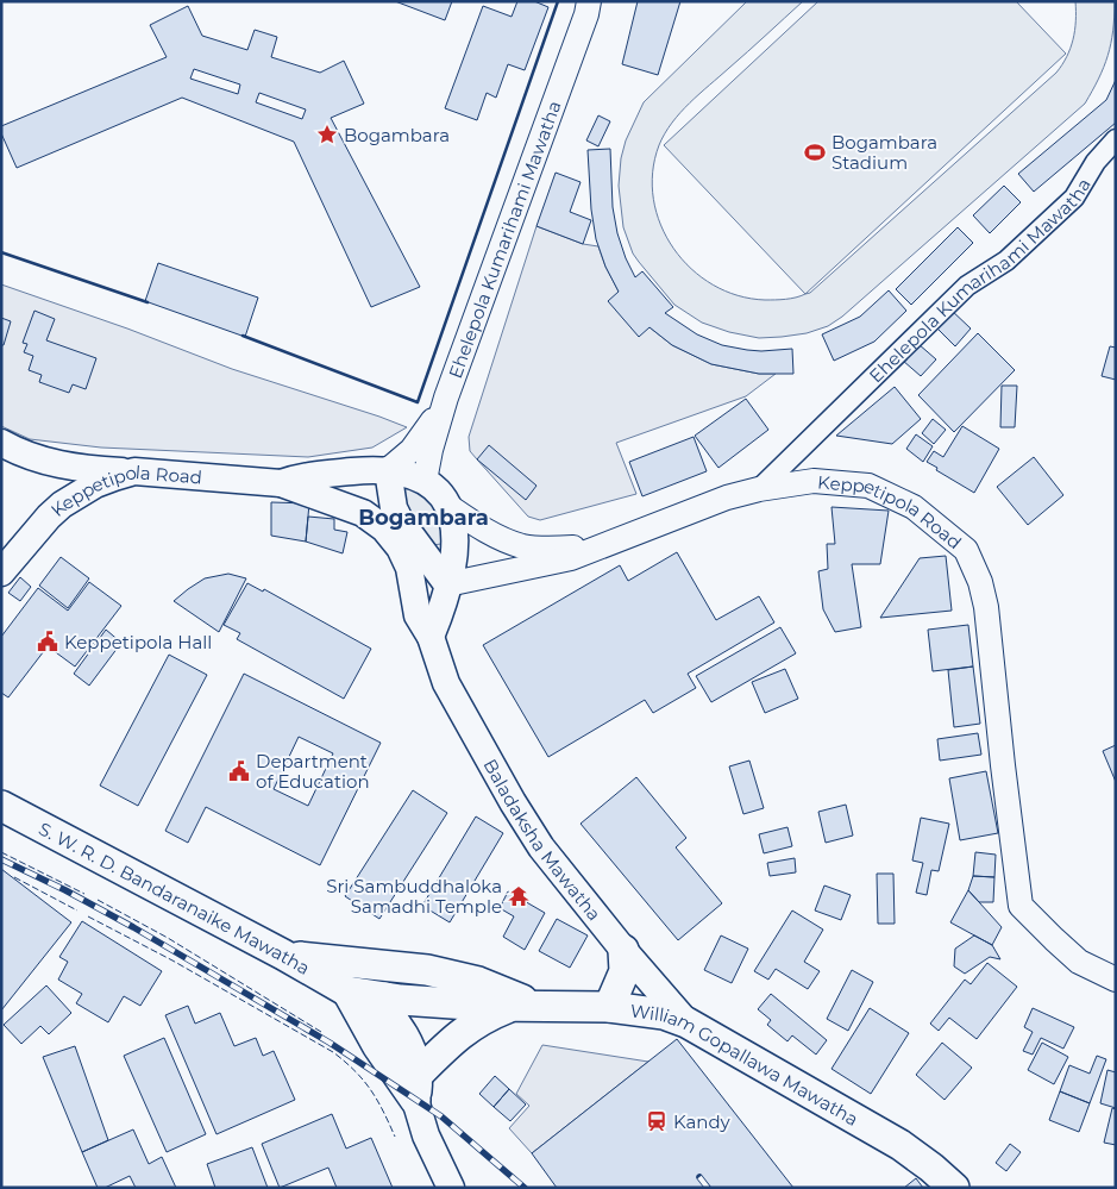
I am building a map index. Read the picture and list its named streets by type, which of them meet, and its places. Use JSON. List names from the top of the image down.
{
  "streets": {
    "main road": [
      "Keppetipola Road",
      "Baladaksha Mawatha",
      "S. W. R. D. Bandaranaike Mawatha",
      "William Gopallawa Mawatha"
    ],
    "street": ["Ehelepola Kumarihami Mawatha"]
  },
  "crossings": [
    ["Ehelepola Kumarihami Mawatha", "Keppetipola Road"],
    ["Keppetipola Road", "Baladaksha Mawatha"],
    ["Baladaksha Mawatha", "William Gopallawa Mawatha"],
    ["S. W. R. D. Bandaranaike Mawatha", "William Gopallawa Mawatha"]
  ],
  "districts": ["Bogambara"],
  "places": {
    "place": ["Bogambara"],
    "sports": ["Bogambara Stadium"],
    "public building": ["Keppetipola Hall", "Department of Education"],
    "temple": ["Sri Sambuddhaloka Samadhi Temple"],
    "station": ["Kandy"]
  }
}
